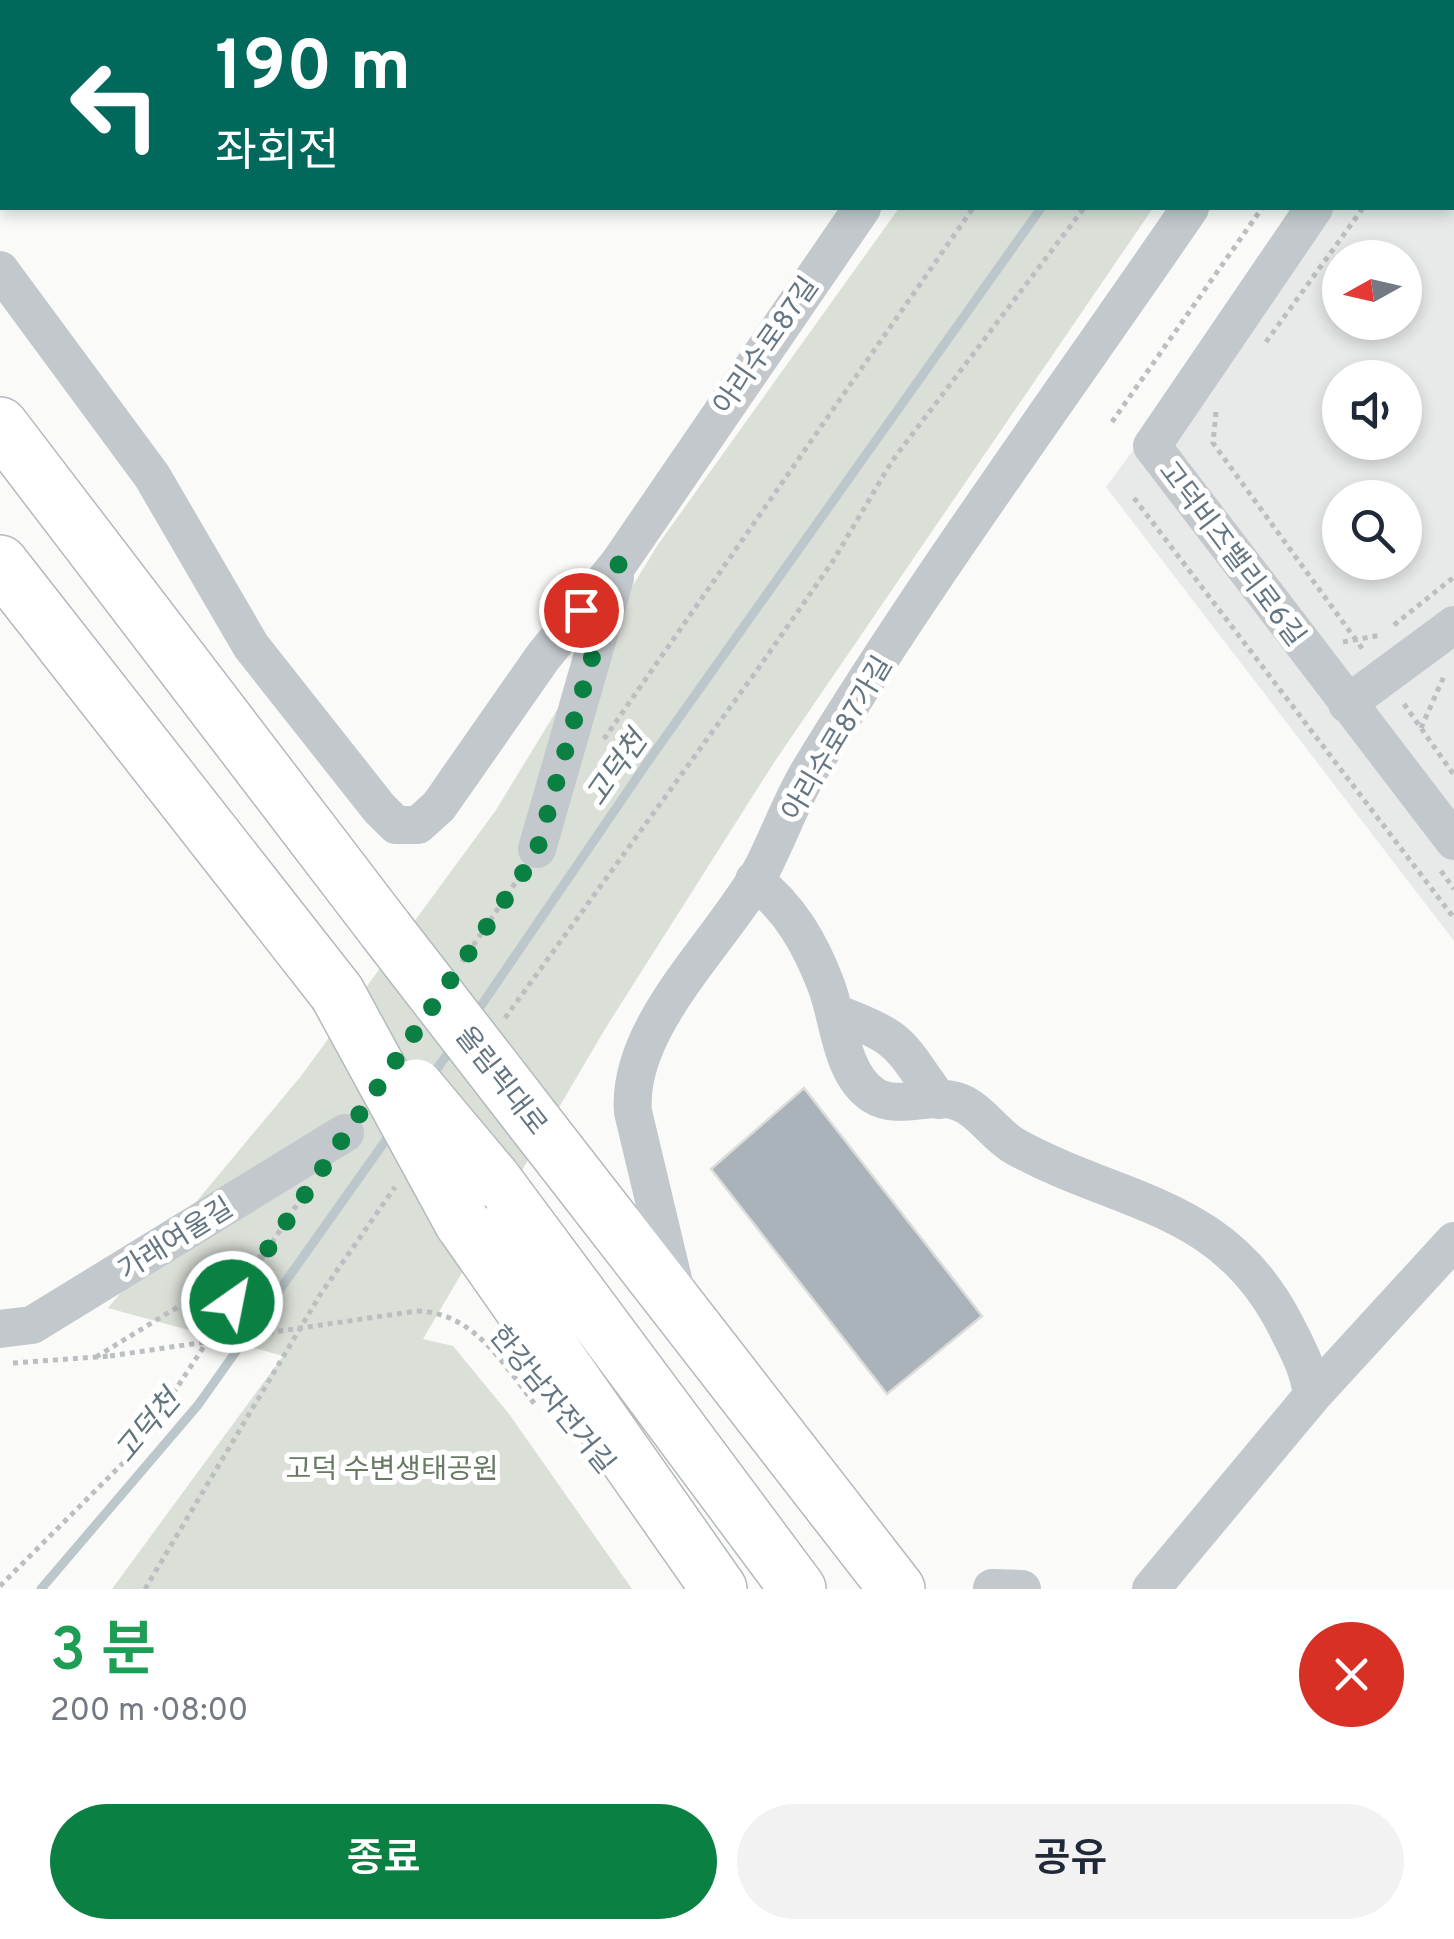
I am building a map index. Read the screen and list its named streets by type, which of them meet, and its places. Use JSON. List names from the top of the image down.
{
  "streets": {
    "highway": ["올림픽대로"],
    "street": [
      "아리수로87길",
      "고덕비즈밸리로6길",
      "아리수로87가길",
      "가래여울길"
    ],
    "path": ["한강남자전거길"]
  },
  "crossings": [
    ["아리수로87가길", "올림픽대로"]
  ],
  "water": ["고덕천"],
  "parks": ["고덕 수변생태공원"],
  "north": "left",
  "page": {
    "turn": ["190 m", "좌회전"],
    "heading": ["3 분", "200 m · 08:00"],
    "buttons": ["종료", "공유"]
  }
}
